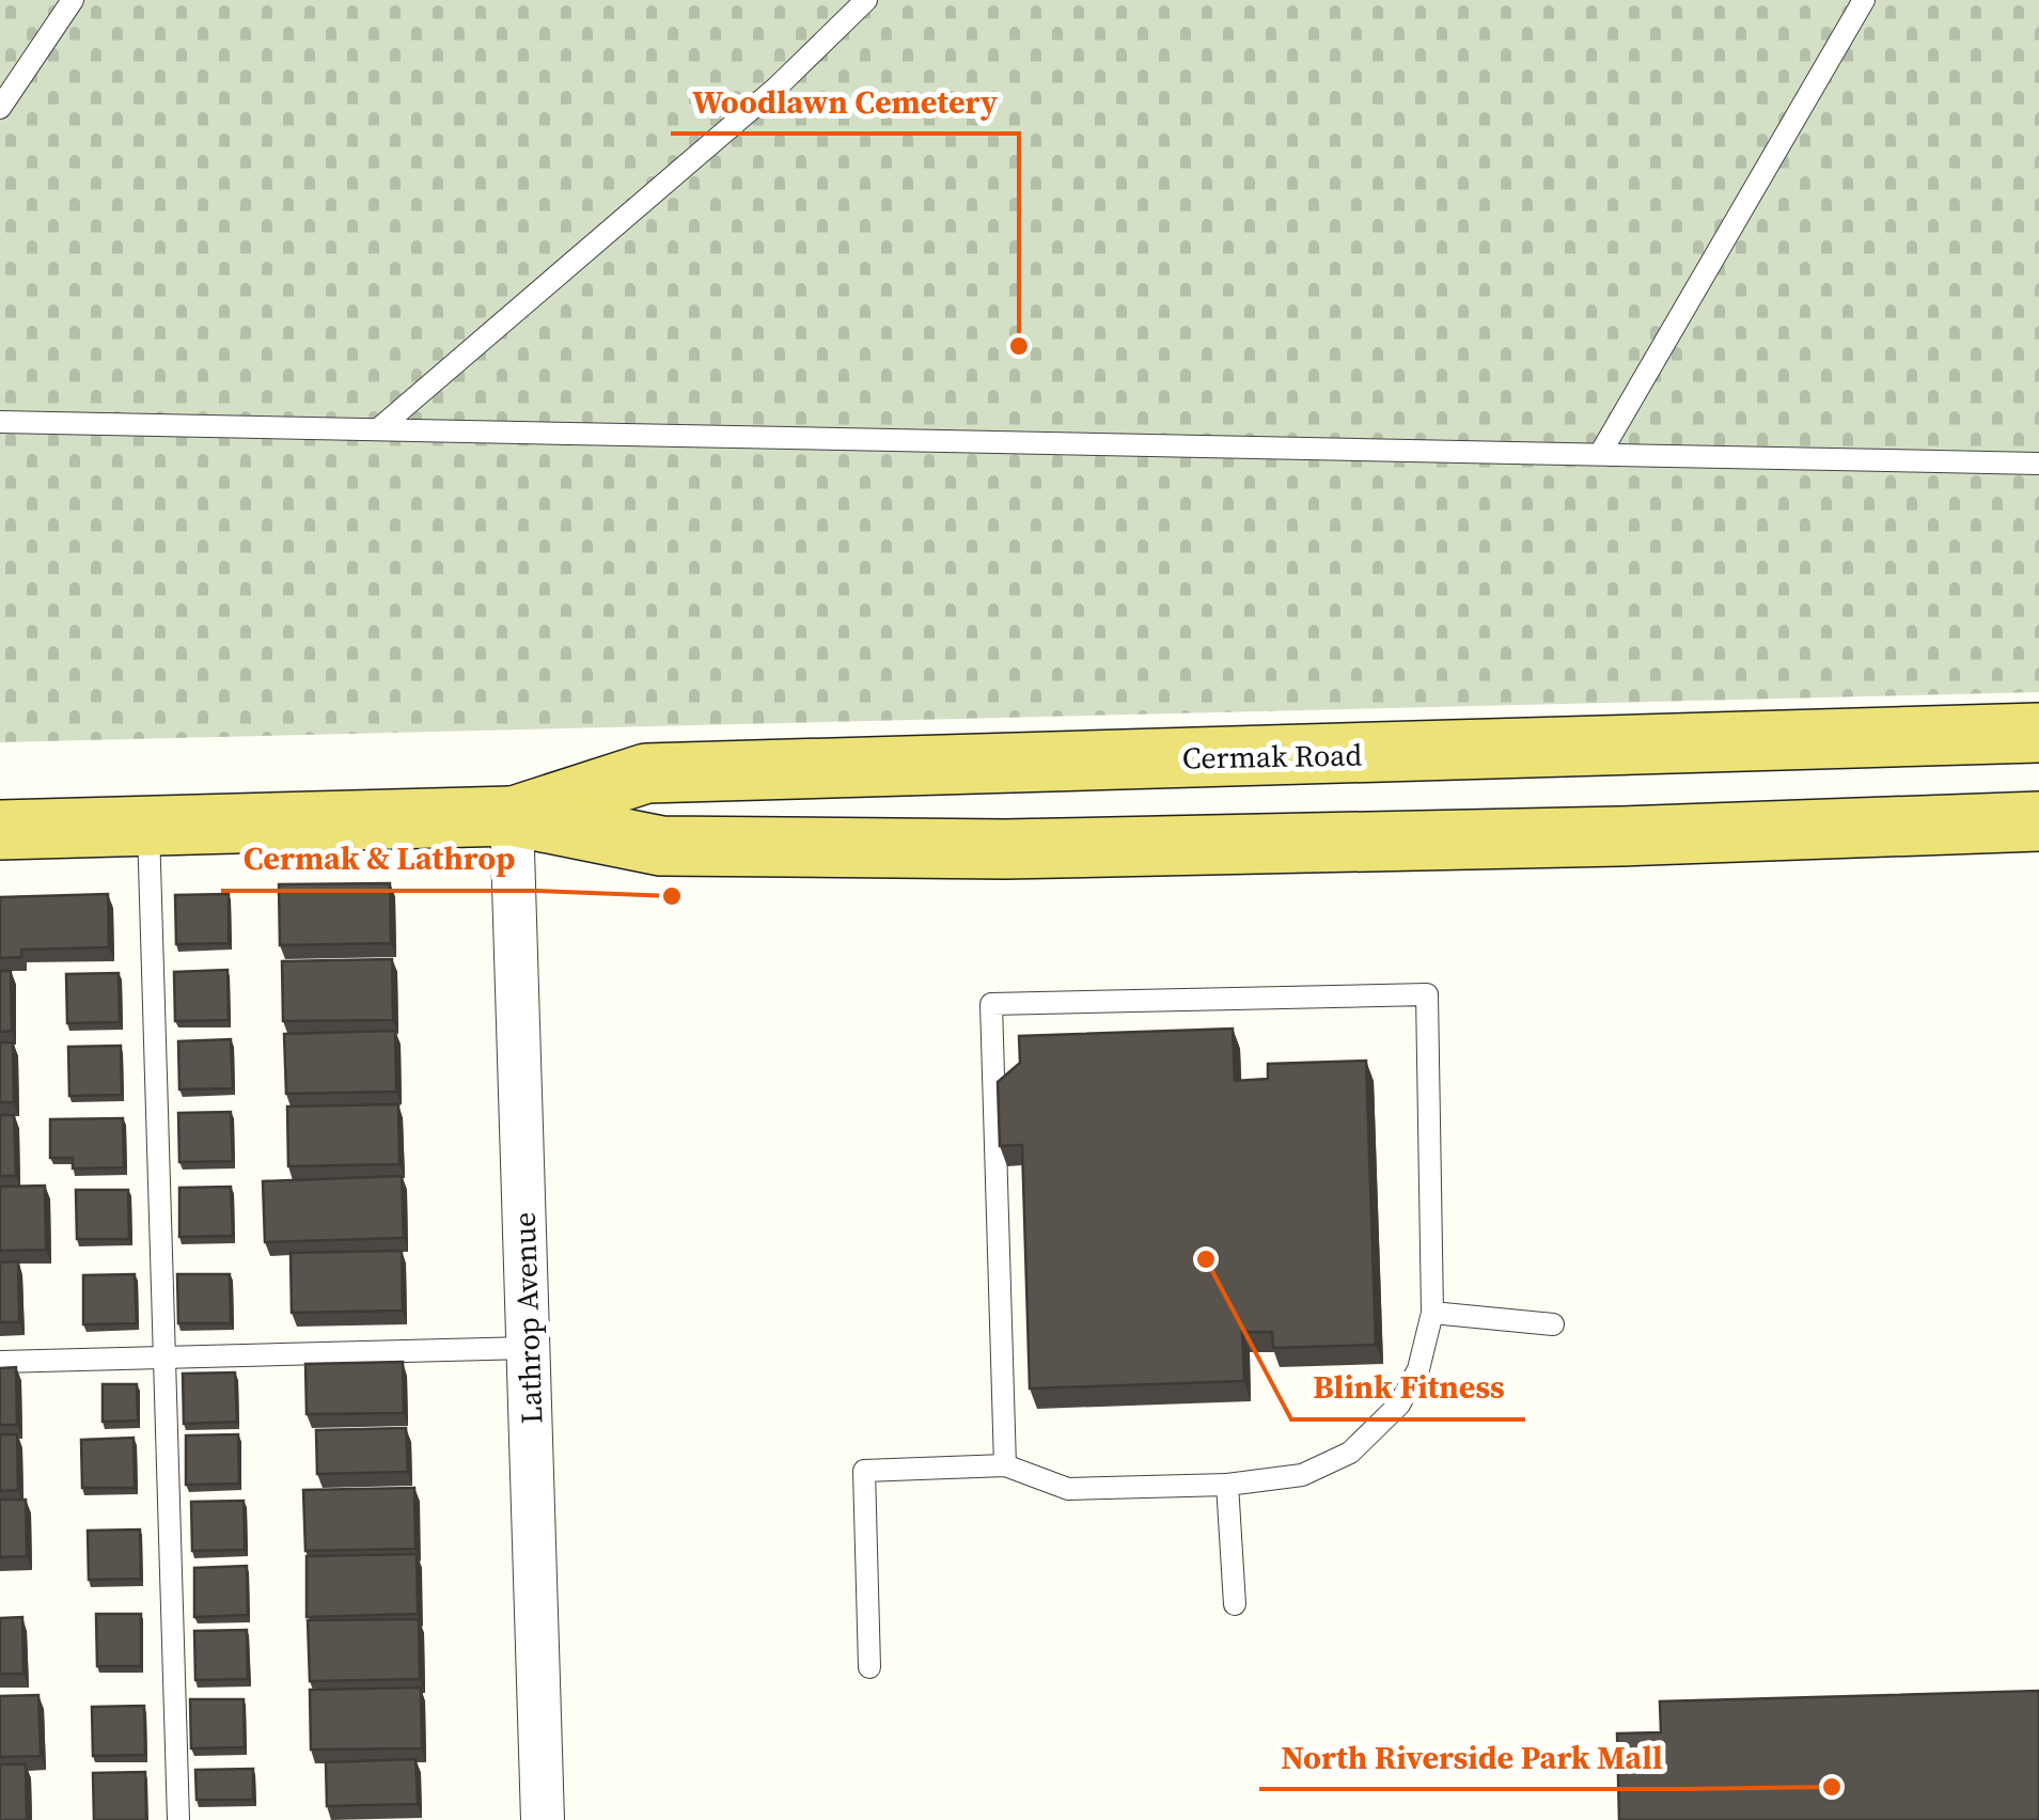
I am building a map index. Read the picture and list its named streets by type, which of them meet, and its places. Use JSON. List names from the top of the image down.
{
  "streets": {
    "main road": ["Cermak Road"],
    "street": ["Lathrop Avenue"]
  },
  "crossings": [
    ["Cermak Road", "Lathrop Avenue"]
  ],
  "places": [
    "Woodlawn Cemetery",
    "Cermak & Lathrop",
    "Blink Fitness",
    "North Riverside Park Mall"
  ]
}
